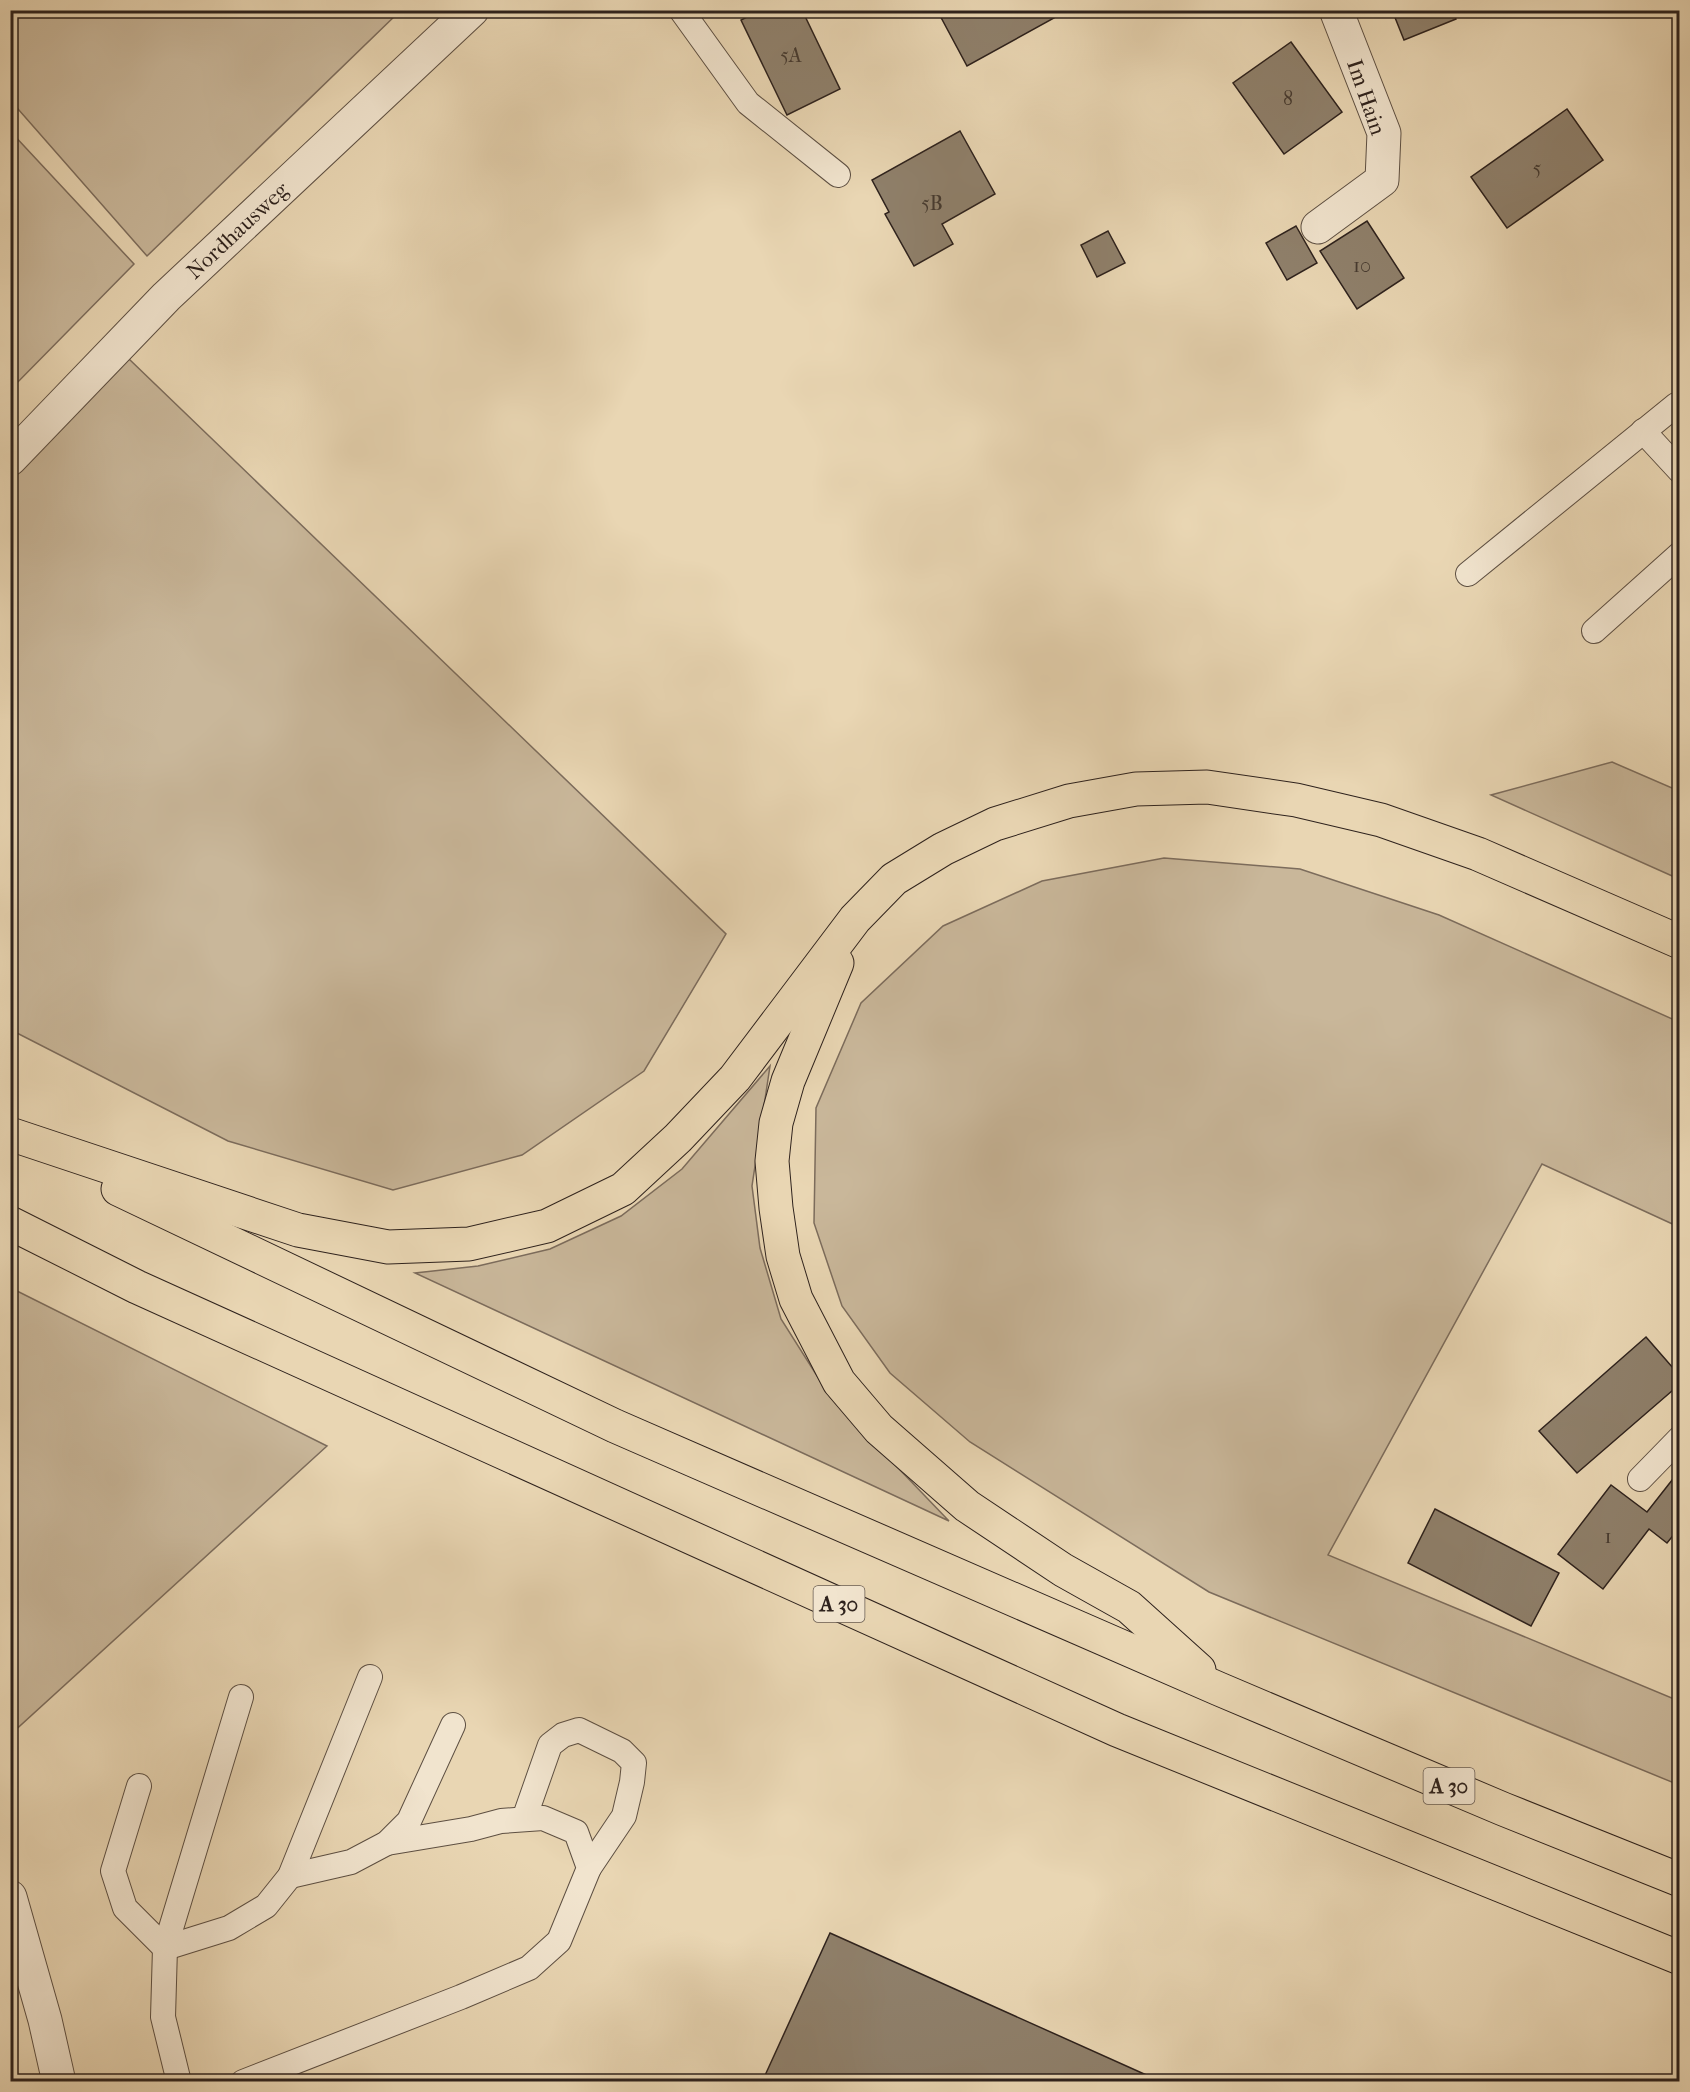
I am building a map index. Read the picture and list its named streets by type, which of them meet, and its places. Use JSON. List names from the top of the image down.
{
  "streets": {
    "highway": ["A 30"],
    "street": ["Im Hain", "Nordhausweg"]
  },
  "house_numbers": [
    "5A",
    "8",
    "5",
    "5B",
    "10",
    "1"
  ]
}
